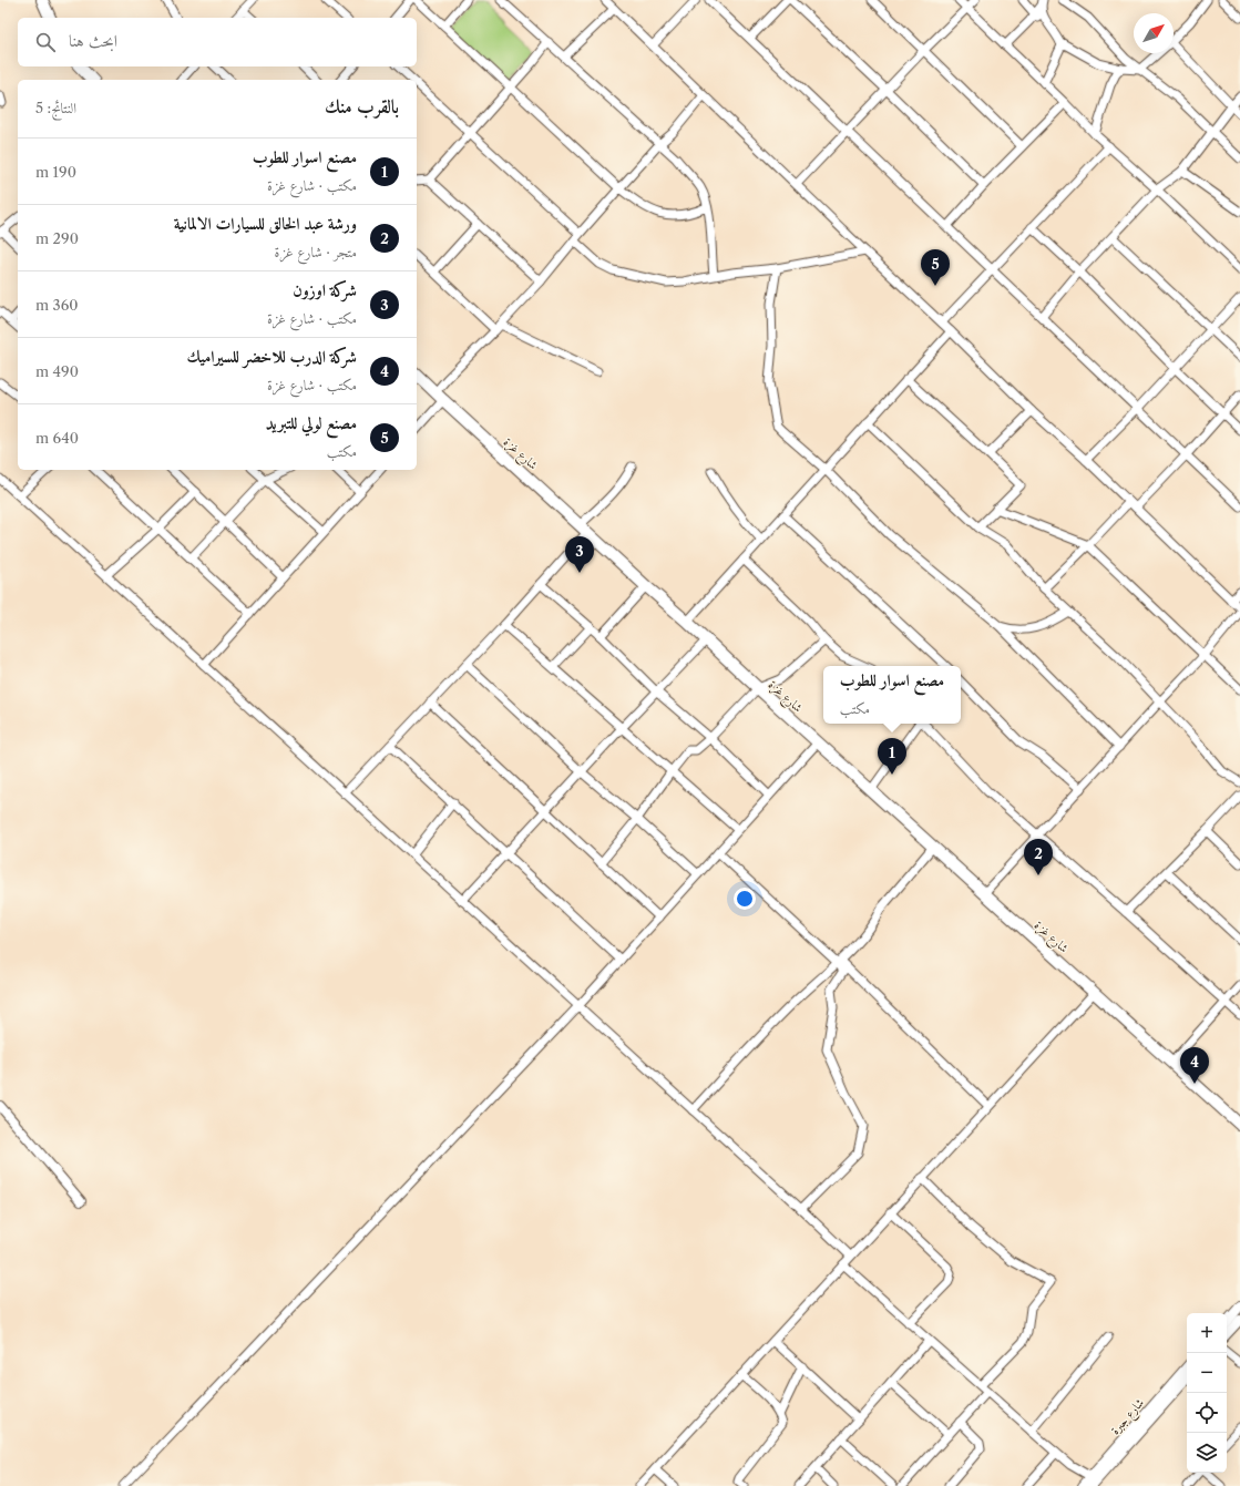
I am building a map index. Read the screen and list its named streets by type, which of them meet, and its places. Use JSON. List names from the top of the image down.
{
  "streets": {
    "main road": ["شارع غزة"],
    "street": ["شارع جبرة"]
  },
  "north": "top right",
  "page": {
    "search": "ابحث هنا",
    "heading": ["بالقرب منك", "النتائج: 5"],
    "list": [
      {
        "mark": "1",
        "name": "مصنع اسوار للطوب",
        "note": "مكتب · شارع غزة",
        "value": "190 m"
      },
      {
        "mark": "2",
        "name": "ورشة عبد الخالق للسيارات الالمانية",
        "note": "متجر · شارع غزة",
        "value": "290 m"
      },
      {
        "mark": "3",
        "name": "شركة اوزون",
        "note": "مكتب · شارع غزة",
        "value": "360 m"
      },
      {
        "mark": "4",
        "name": "شركة الدرب للاخضر للسيراميك",
        "note": "مكتب · شارع غزة",
        "value": "490 m"
      },
      {
        "mark": "5",
        "name": "مصنع لولي للتبريد",
        "note": "مكتب",
        "value": "640 m"
      }
    ],
    "pins": [
      "5",
      "3",
      "1",
      "2",
      "4"
    ],
    "popup": ["مصنع اسوار للطوب", "مكتب"],
    "map_buttons": ["+", "−"]
  }
}
